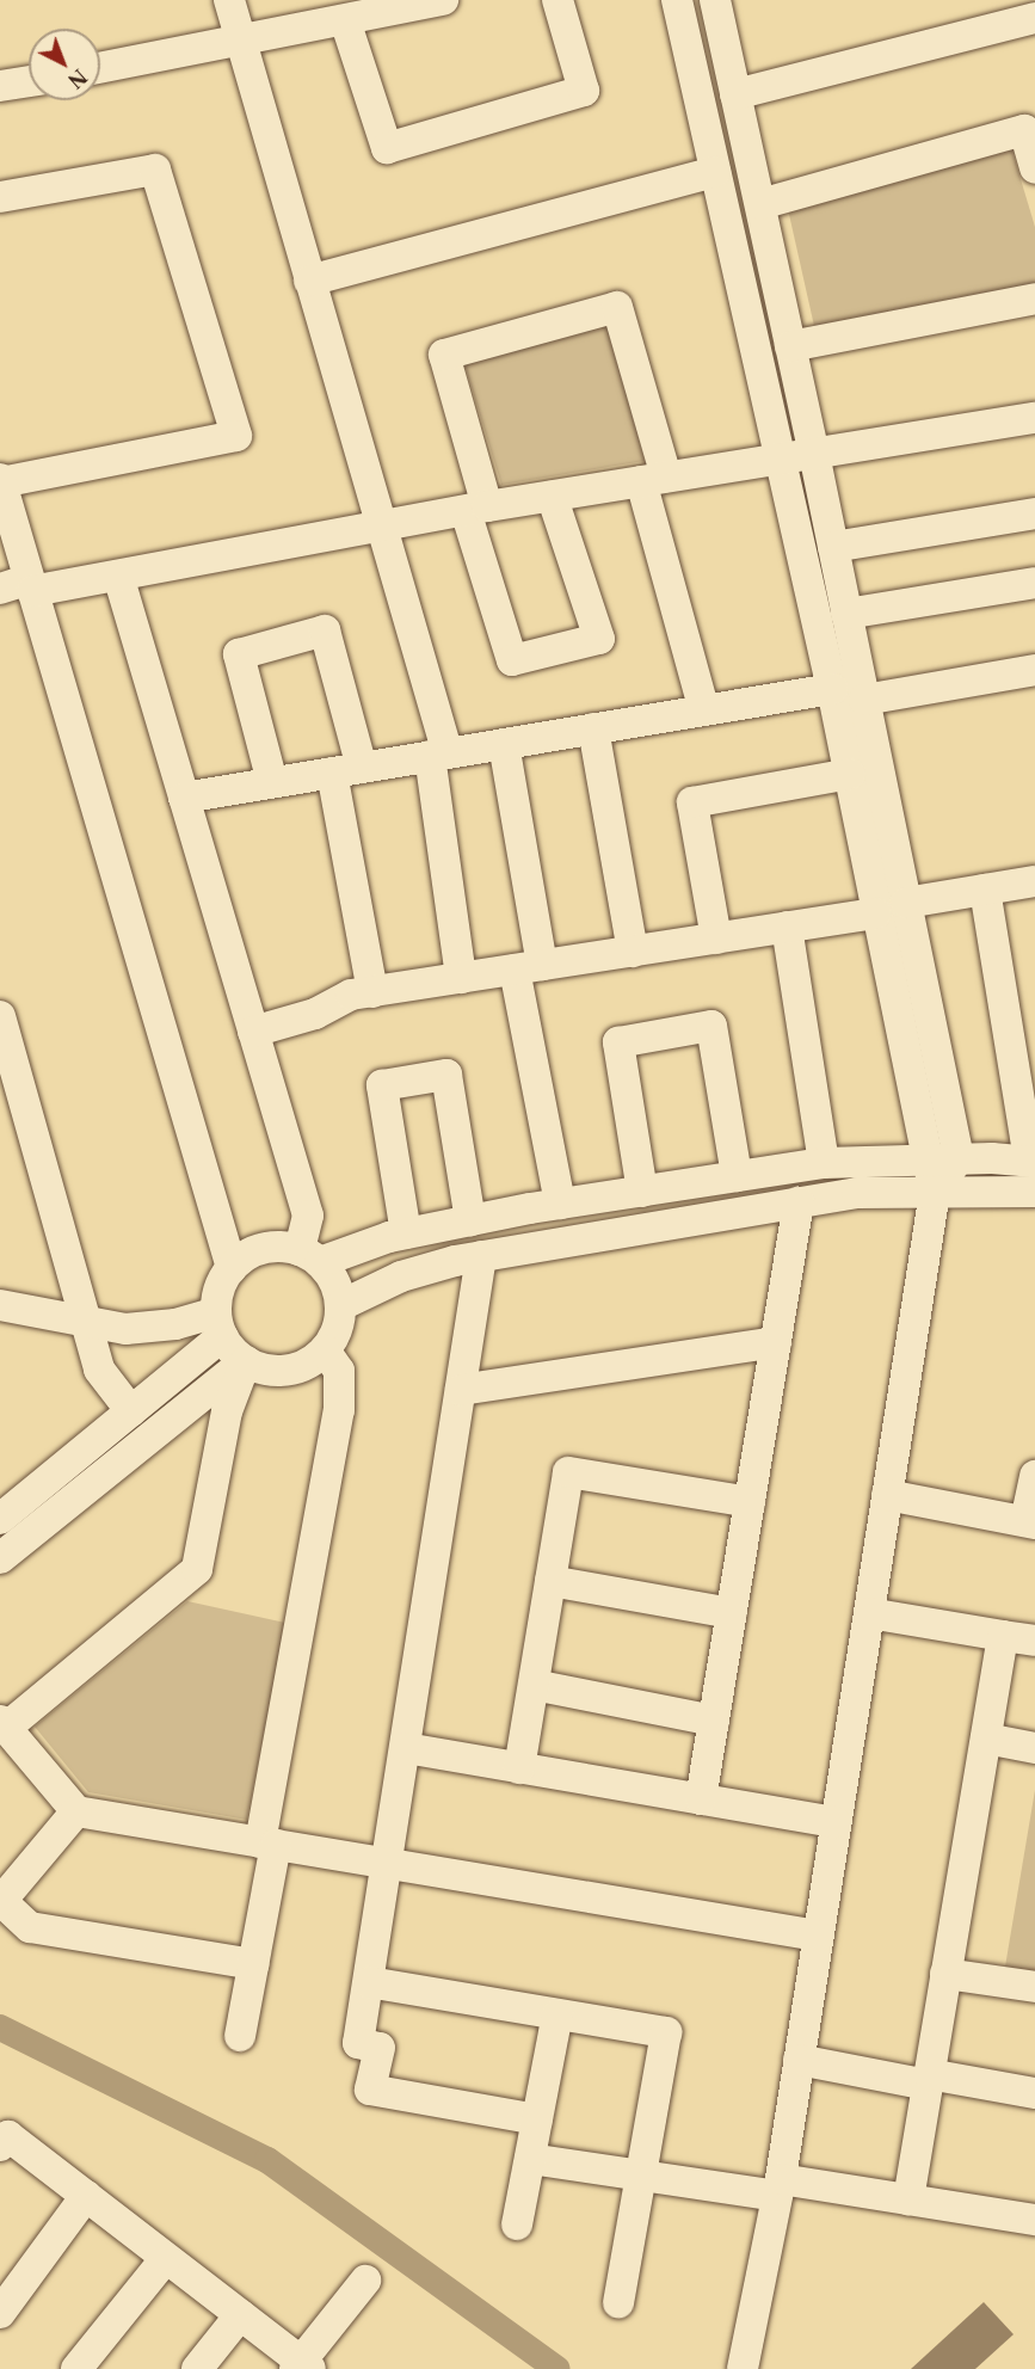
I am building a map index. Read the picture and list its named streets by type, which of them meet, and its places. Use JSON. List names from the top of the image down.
{
  "north": "bottom right"
}
